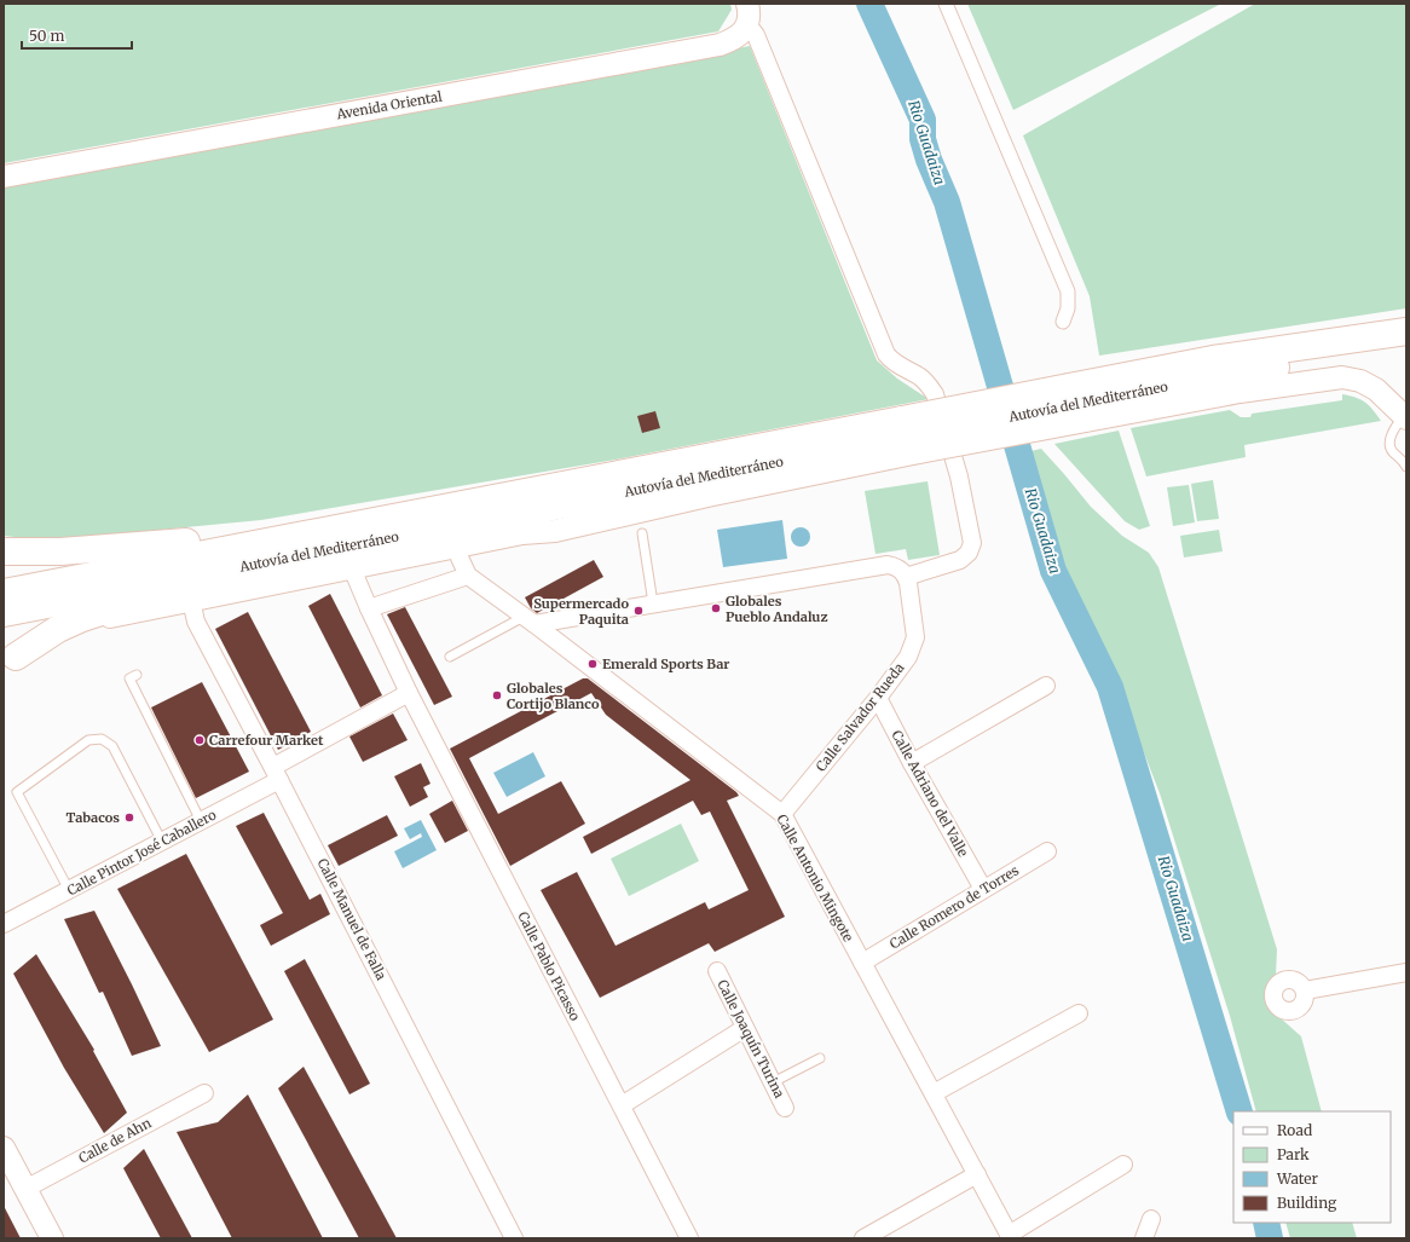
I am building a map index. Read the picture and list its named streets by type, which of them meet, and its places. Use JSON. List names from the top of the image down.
{
  "streets": {
    "highway": ["Autovía del Mediterráneo"],
    "street": [
      "Avenida Oriental",
      "Calle Salvador Rueda",
      "Calle Adriano del Valle",
      "Calle Pintor José Caballero",
      "Calle Antonio Mingote",
      "Calle Romero de Torres",
      "Calle Manuel de Falla",
      "Calle Pablo Picasso",
      "Calle Joaquín Turina",
      "Calle de Ahn"
    ]
  },
  "crossings": [
    ["Calle Salvador Rueda", "Calle Adriano del Valle"],
    ["Calle Salvador Rueda", "Calle Antonio Mingote"],
    ["Calle Adriano del Valle", "Calle Romero de Torres"],
    ["Calle Pintor José Caballero", "Calle Manuel de Falla"],
    ["Calle Pintor José Caballero", "Calle Pablo Picasso"],
    ["Calle Antonio Mingote", "Calle Romero de Torres"]
  ],
  "water": ["Rio Guadaiza"],
  "places": [
    "Globales Pueblo Andaluz",
    "Supermercado Paquita",
    "Emerald Sports Bar",
    "Globales Cortijo Blanco",
    "Carrefour Market",
    "Tabacos"
  ],
  "legend": [
    "Road",
    "Park",
    "Water",
    "Building"
  ],
  "scale_bar": "50 m"
}
